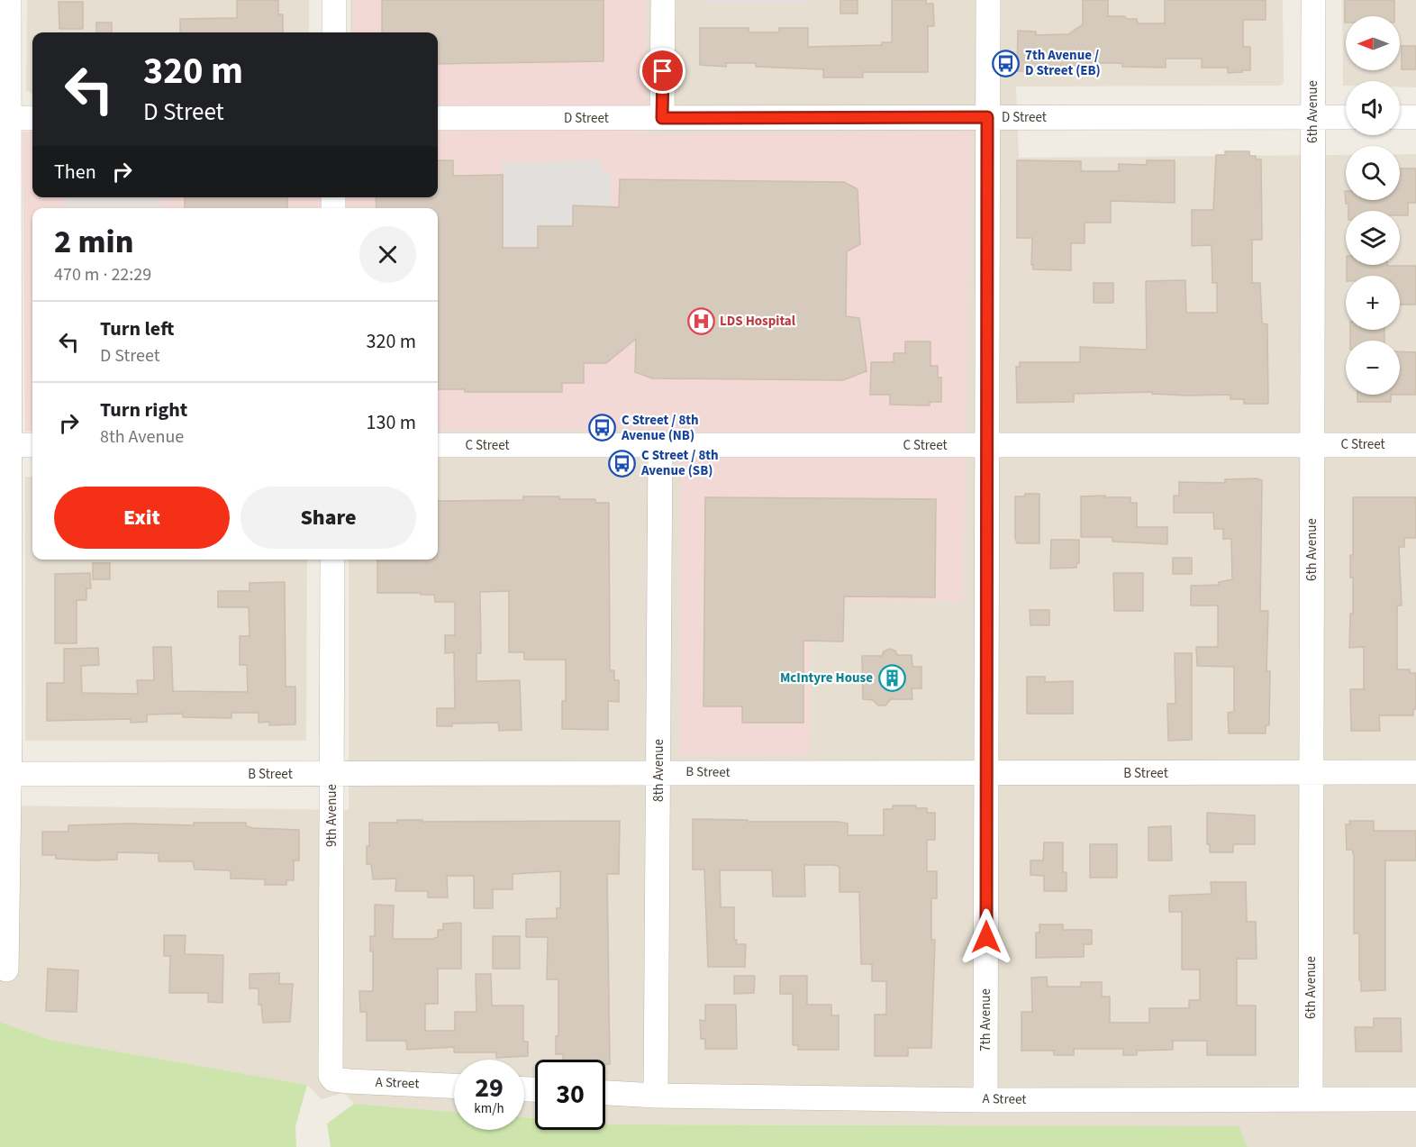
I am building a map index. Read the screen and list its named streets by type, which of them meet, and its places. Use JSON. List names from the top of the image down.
{
  "streets": {
    "street": [
      "6th Avenue",
      "D Street",
      "C Street",
      "8th Avenue",
      "B Street",
      "9th Avenue",
      "7th Avenue",
      "A Street"
    ]
  },
  "crossings": [
    ["6th Avenue", "D Street"],
    ["6th Avenue", "C Street"],
    ["6th Avenue", "B Street"],
    ["6th Avenue", "A Street"],
    ["D Street", "7th Avenue"],
    ["C Street", "8th Avenue"],
    ["C Street", "7th Avenue"],
    ["8th Avenue", "B Street"],
    ["8th Avenue", "A Street"],
    ["B Street", "9th Avenue"],
    ["B Street", "7th Avenue"],
    ["9th Avenue", "A Street"],
    ["7th Avenue", "A Street"]
  ],
  "places": {
    "bus stop": ["7th Avenue / D Street (EB)", "C Street / 8th Avenue (NB)", "C Street / 8th Avenue (SB)"],
    "hospital": ["LDS Hospital"],
    "building": ["McIntyre House"]
  },
  "north": "left",
  "page": {
    "map_buttons": ["+", "−"],
    "turn": ["320 m", "D Street"],
    "then": "Then",
    "heading": ["2 min", "470 m · 22:29"],
    "list": [
      {
        "name": "Turn left",
        "note": "D Street",
        "value": "320 m"
      },
      {
        "name": "Turn right",
        "note": "8th Avenue",
        "value": "130 m"
      }
    ],
    "buttons": ["Exit", "Share"],
    "speed": "29 km/h",
    "limit": "30"
  }
}
